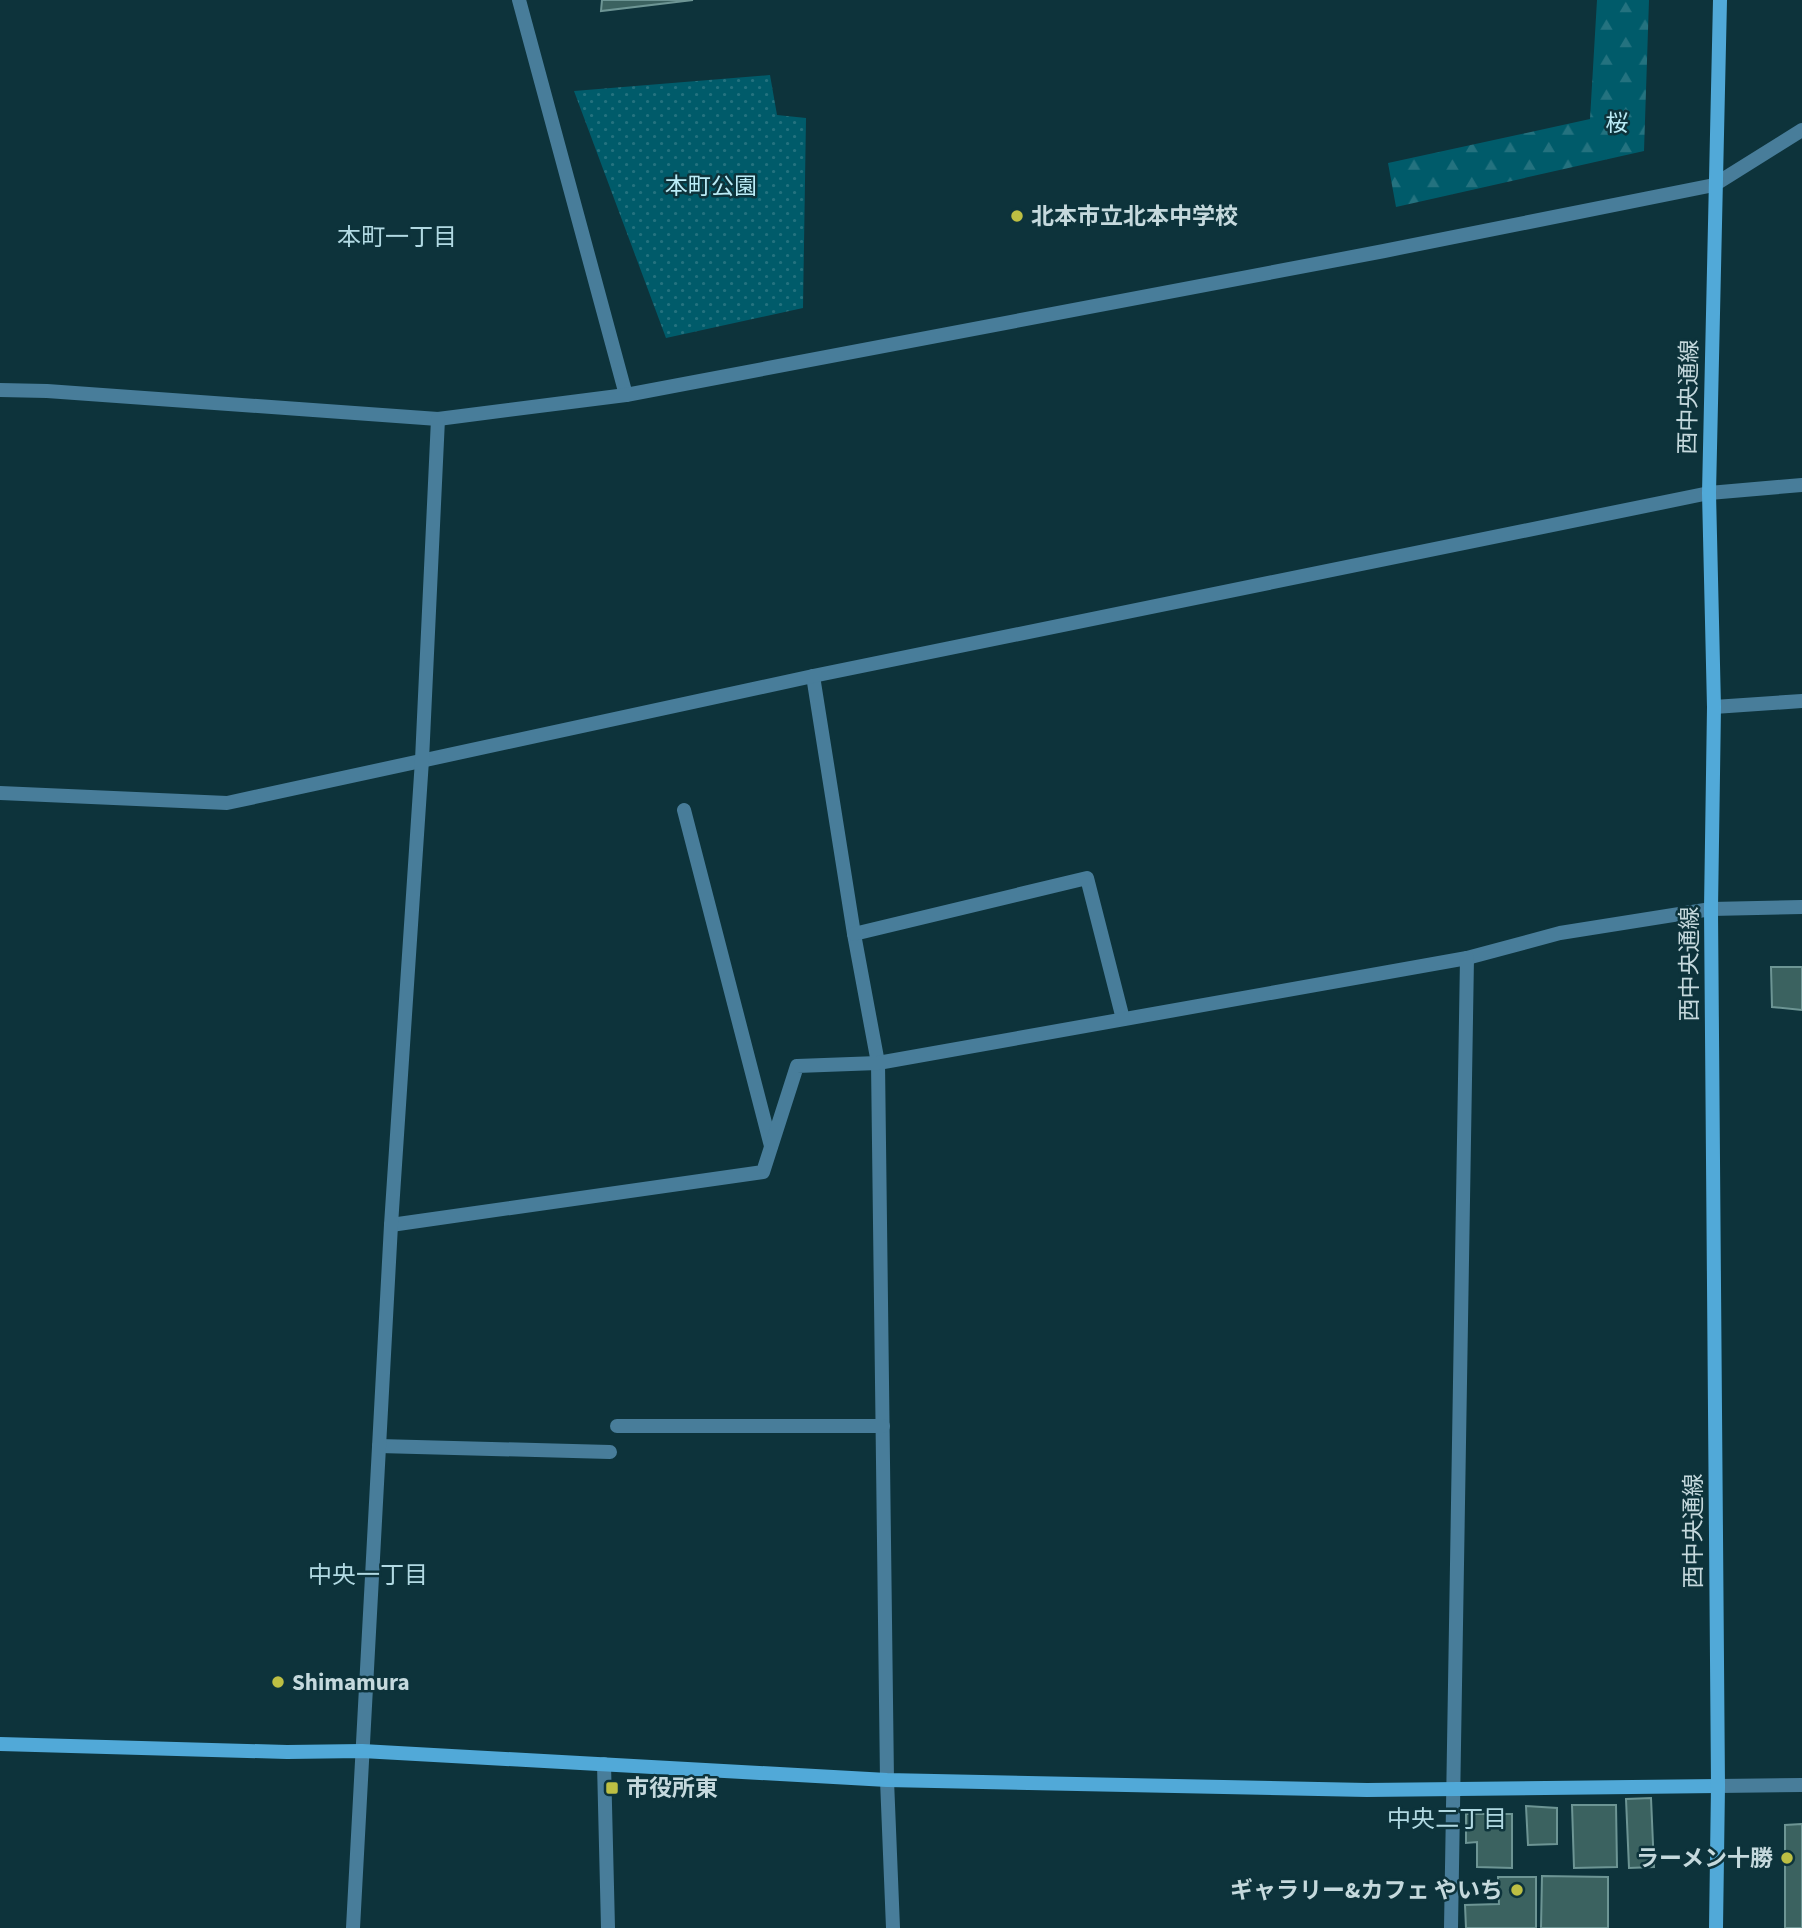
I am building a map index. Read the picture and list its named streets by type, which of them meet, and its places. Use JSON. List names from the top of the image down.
{
  "streets": {
    "street": ["西中央通線"]
  },
  "districts": ["本町一丁目", "中央一丁目", "中央二丁目"],
  "parks": ["桜", "本町公園"],
  "places": {
    "other": [
      "北本市立北本中学校",
      "Shimamura",
      "ラーメン十勝",
      "ギャラリー&カフェ やいち"
    ],
    "transit": ["市役所東"]
  }
}
